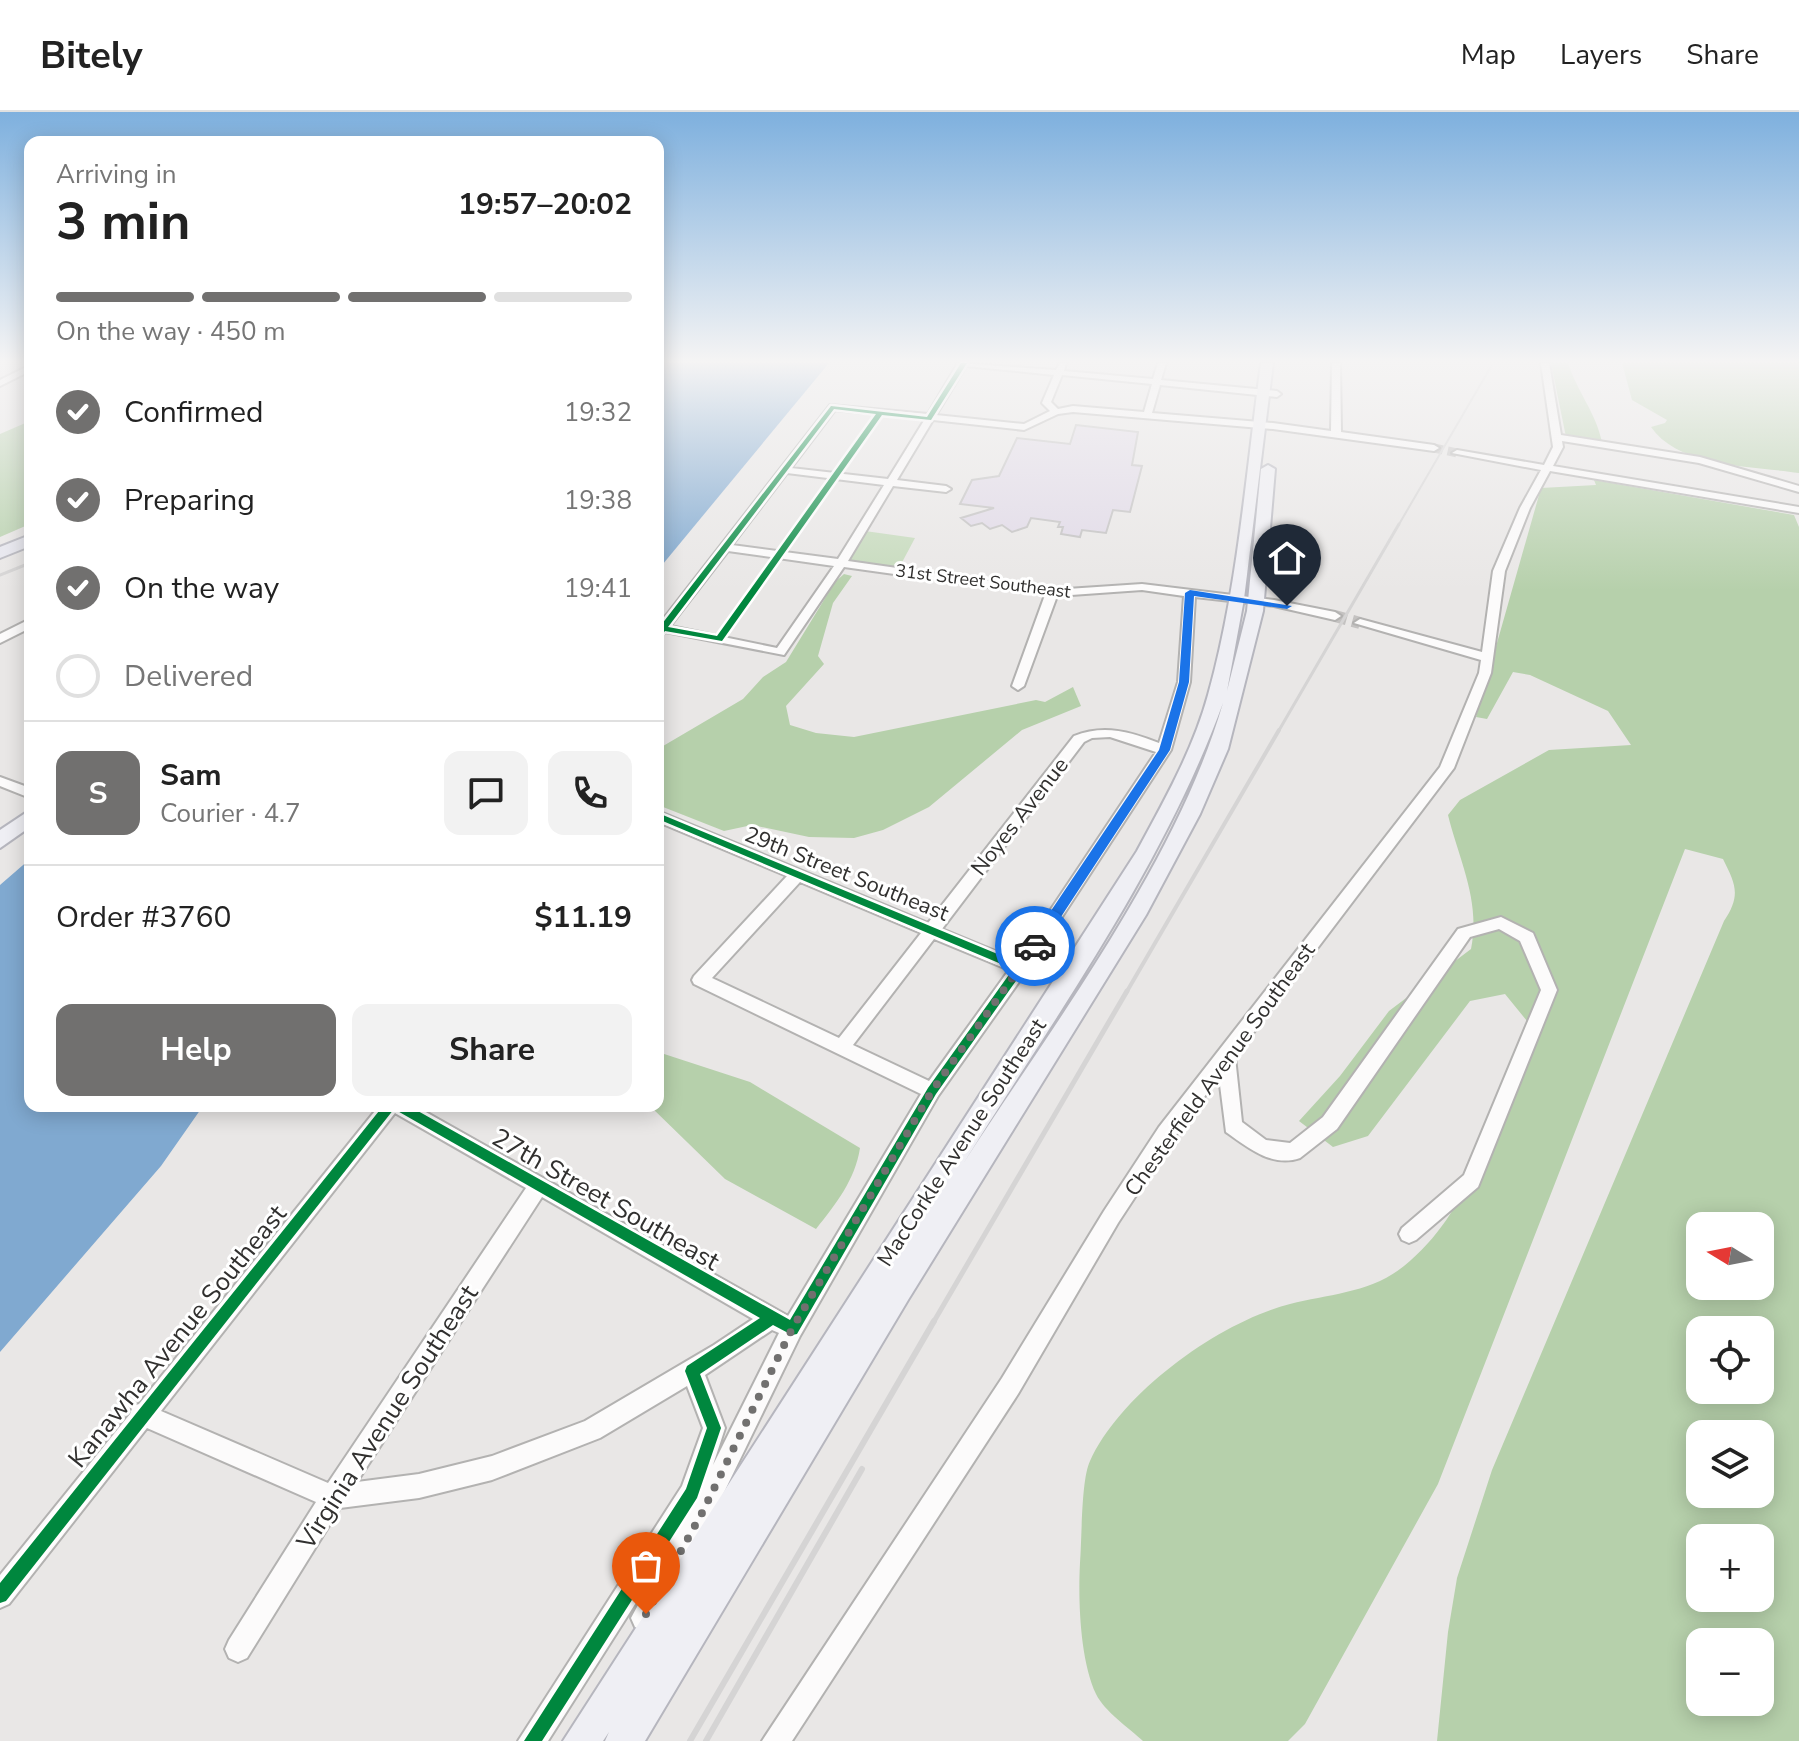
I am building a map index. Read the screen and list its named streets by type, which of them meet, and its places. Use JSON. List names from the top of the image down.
{
  "streets": {
    "main road": ["MacCorkle Avenue Southeast"],
    "street": [
      "31st Street Southeast",
      "Noyes Avenue",
      "29th Street Southeast",
      "Chesterfield Avenue Southeast",
      "27th Street Southeast",
      "Kanawha Avenue Southeast",
      "Virginia Avenue Southeast"
    ]
  },
  "crossings": [
    ["31st Street Southeast", "MacCorkle Avenue Southeast"],
    ["Noyes Avenue", "29th Street Southeast"],
    ["27th Street Southeast", "Virginia Avenue Southeast"]
  ],
  "north": "left",
  "page": {
    "header": "Bitely",
    "nav": ["Map", "Layers", "Share"],
    "heading": ["3 min", "Arriving in", "19:57–20:02"],
    "panel": [
      "Sam",
      "Courier · 4.7",
      "Order #3760",
      "$11.19"
    ],
    "bar": "On the way · 450 m",
    "list": [
      ["Confirmed", "19:32"],
      ["Preparing", "19:38"],
      ["On the way", "19:41"],
      "Delivered"
    ],
    "round": "S",
    "buttons": ["Help", "Share"],
    "map_buttons": ["+", "−"]
  }
}
